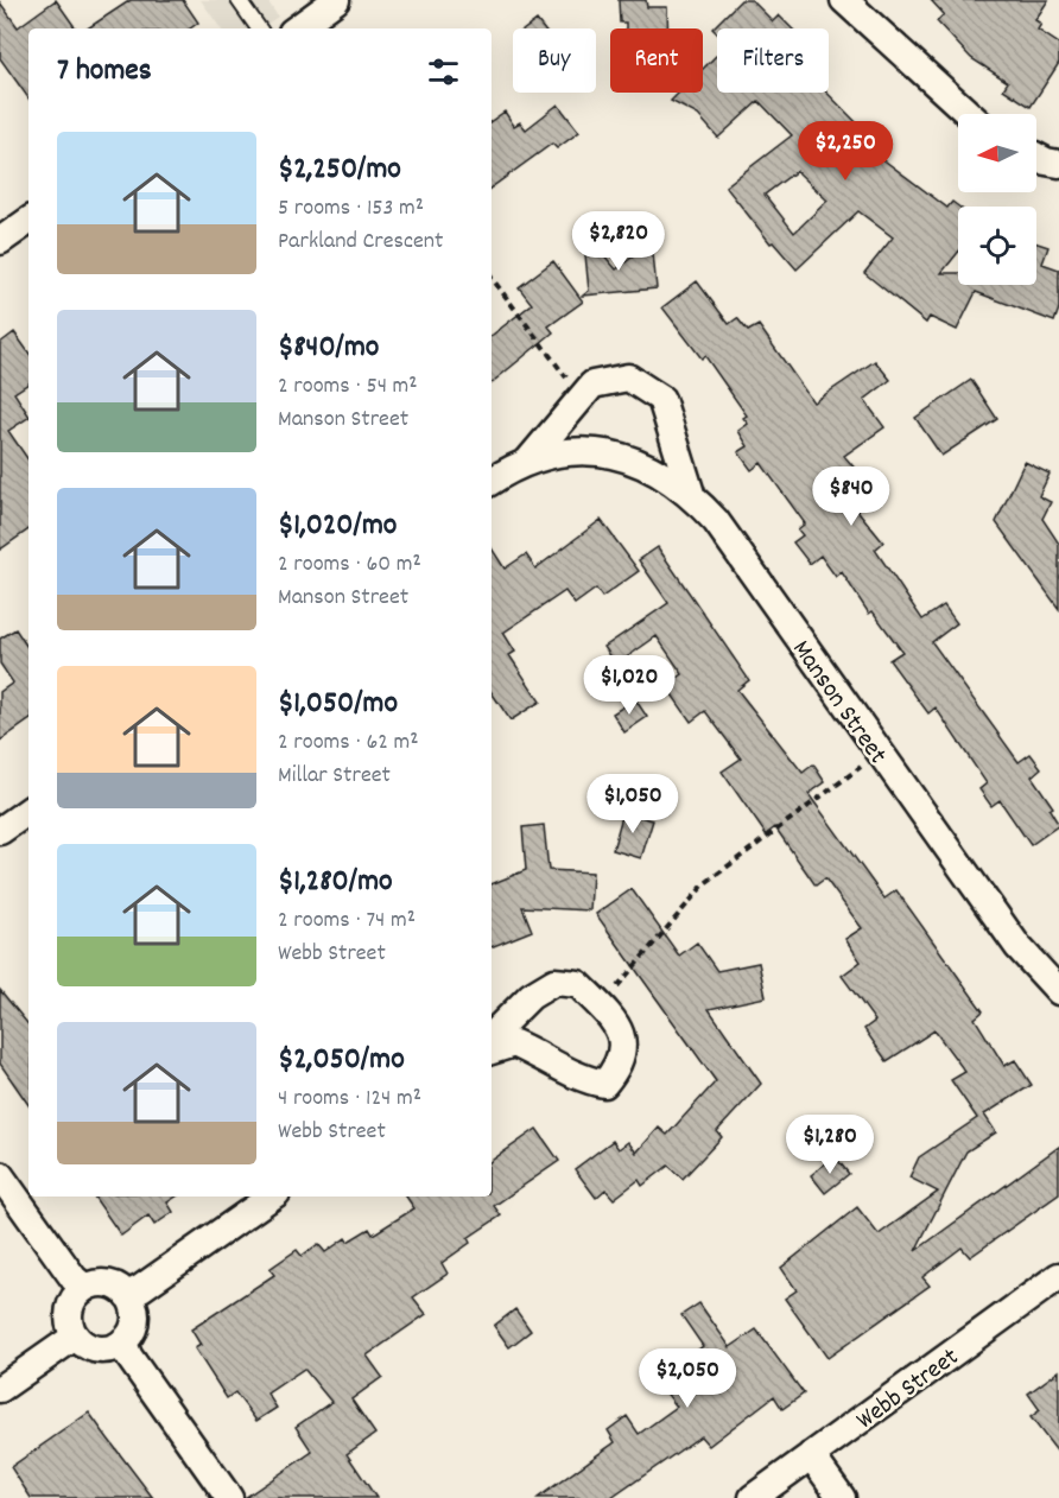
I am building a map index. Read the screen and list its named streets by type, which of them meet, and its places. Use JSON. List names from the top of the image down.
{
  "streets": {
    "street": ["Manson Street", "Webb Street"]
  },
  "north": "left",
  "page": {
    "chip": ["Buy", "Rent", "Filters"],
    "heading": "7 homes",
    "list": [
      {
        "name": "$2,250/mo",
        "note": "5 rooms · 153 m² · Parkland Crescent"
      },
      {
        "name": "$840/mo",
        "note": "2 rooms · 54 m² · Manson Street"
      },
      {
        "name": "$1,020/mo",
        "note": "2 rooms · 60 m² · Manson Street"
      },
      {
        "name": "$1,050/mo",
        "note": "2 rooms · 62 m² · Millar Street"
      },
      {
        "name": "$1,280/mo",
        "note": "2 rooms · 74 m² · Webb Street"
      },
      {
        "name": "$2,050/mo",
        "note": "4 rooms · 124 m² · Webb Street"
      }
    ],
    "price": [
      "$2,250",
      "$2,820",
      "$840",
      "$1,020",
      "$1,050",
      "$1,280",
      "$2,050"
    ]
  }
}
